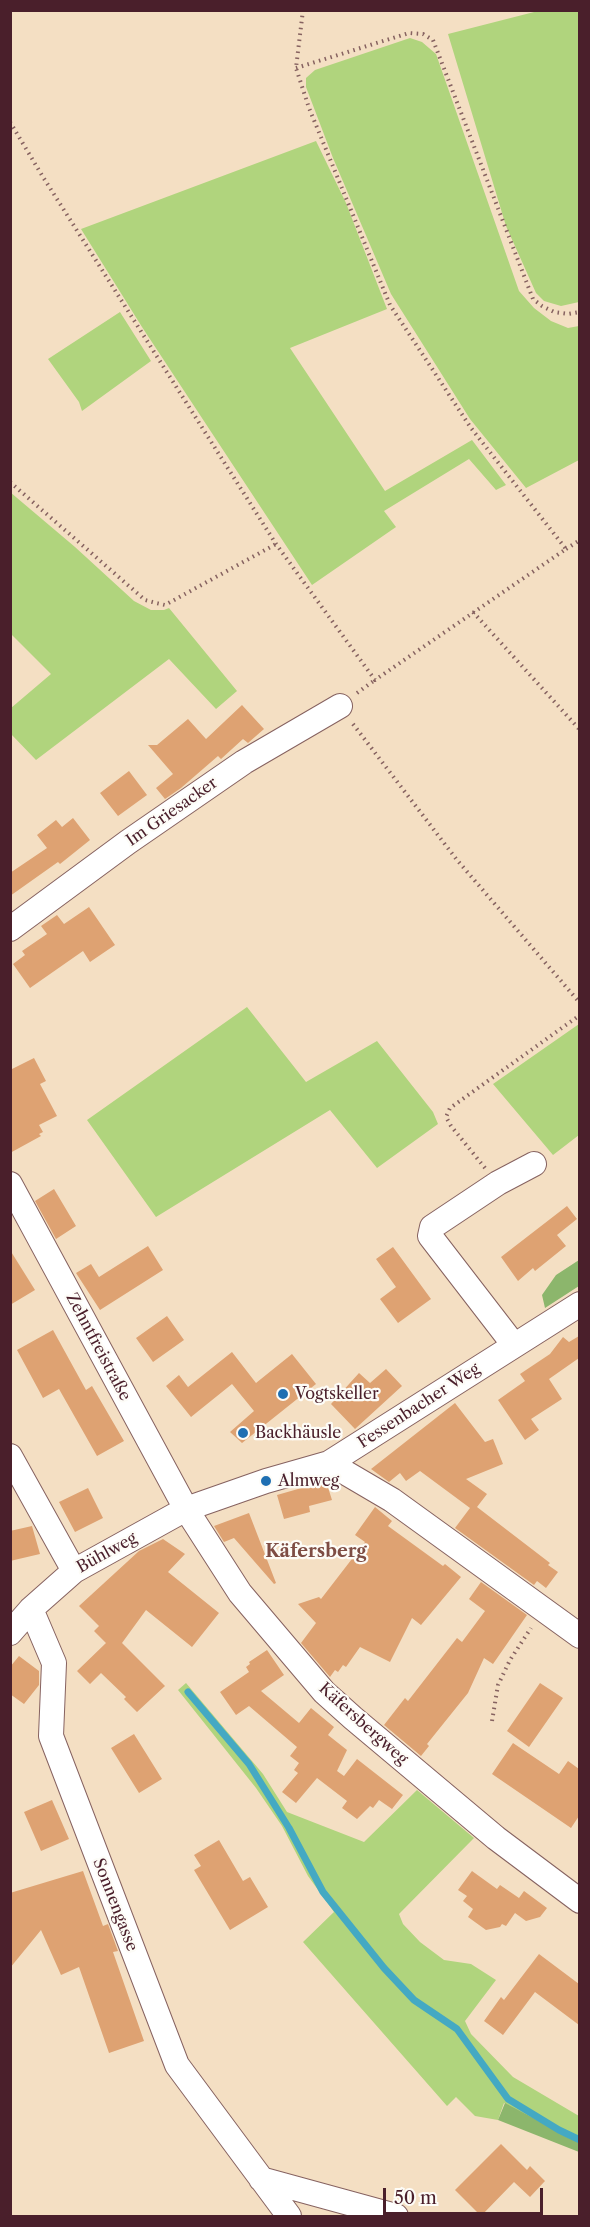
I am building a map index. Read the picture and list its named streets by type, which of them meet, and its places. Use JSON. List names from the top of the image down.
{
  "streets": {
    "street": [
      "Im Griesacker",
      "Zehntfreistraße",
      "Fessenbacher Weg",
      "Bühlweg",
      "Käfersbergweg",
      "Sonnengasse"
    ]
  },
  "crossings": [
    ["Zehntfreistraße", "Fessenbacher Weg"],
    ["Zehntfreistraße", "Bühlweg"],
    ["Zehntfreistraße", "Käfersbergweg"],
    ["Fessenbacher Weg", "Bühlweg"],
    ["Fessenbacher Weg", "Käfersbergweg"],
    ["Bühlweg", "Käfersbergweg"],
    ["Bühlweg", "Sonnengasse"]
  ],
  "districts": ["Käfersberg"],
  "places": ["Vogtskeller", "Backhäusle", "Almweg"],
  "scale_bar": "50 m"
}
